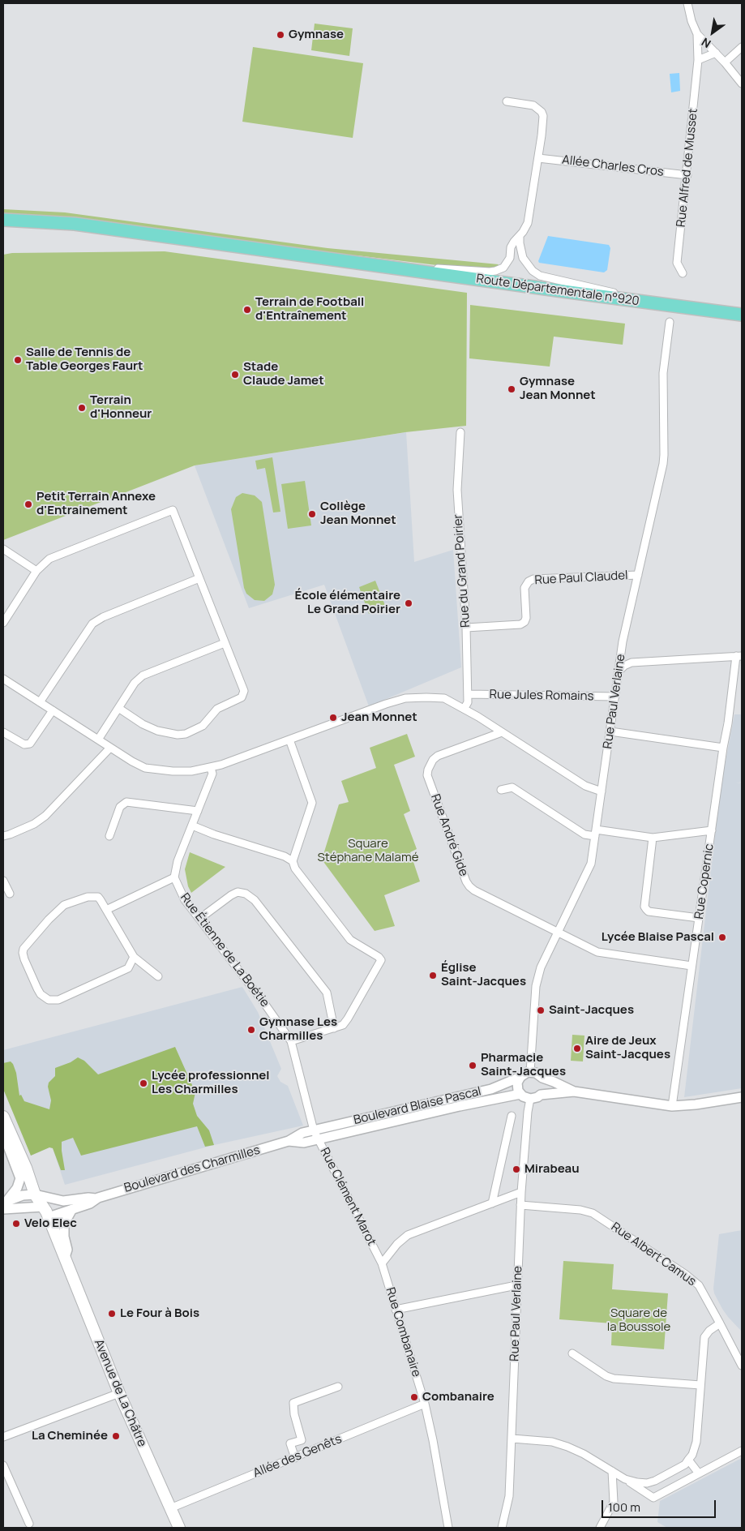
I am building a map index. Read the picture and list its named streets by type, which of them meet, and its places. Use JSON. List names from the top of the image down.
{
  "streets": {
    "main road": ["Route Départementale n°920", "Avenue de La Châtre"],
    "street": [
      "Allée Charles Cros",
      "Rue Alfred de Musset",
      "Rue du Grand Poirier",
      "Rue Paul Claudel",
      "Rue Jules Romains",
      "Rue Paul Verlaine",
      "Rue André Gide",
      "Rue Copernic",
      "Rue Étienne de La Boétie",
      "Boulevard Blaise Pascal",
      "Boulevard des Charmilles",
      "Rue Clément Marot",
      "Rue Albert Camus",
      "Rue Combanaire",
      "Allée des Genêts"
    ]
  },
  "crossings": [
    ["Allée Charles Cros", "Rue Alfred de Musset"],
    ["Rue du Grand Poirier", "Rue Paul Claudel"],
    ["Rue du Grand Poirier", "Rue Jules Romains"],
    ["Rue Paul Claudel", "Rue Paul Verlaine"],
    ["Rue Jules Romains", "Rue Paul Verlaine"],
    ["Rue Paul Verlaine", "Rue André Gide"],
    ["Rue Paul Verlaine", "Boulevard Blaise Pascal"],
    ["Rue Paul Verlaine", "Rue Albert Camus"],
    ["Rue André Gide", "Rue Copernic"],
    ["Rue Étienne de La Boétie", "Boulevard Blaise Pascal"],
    ["Rue Étienne de La Boétie", "Boulevard des Charmilles"],
    ["Rue Étienne de La Boétie", "Rue Clément Marot"],
    ["Boulevard Blaise Pascal", "Boulevard des Charmilles"],
    ["Boulevard Blaise Pascal", "Rue Clément Marot"],
    ["Boulevard des Charmilles", "Rue Clément Marot"],
    ["Boulevard des Charmilles", "Avenue de La Châtre"],
    ["Rue Clément Marot", "Rue Combanaire"],
    ["Rue Combanaire", "Allée des Genêts"],
    ["Avenue de La Châtre", "Allée des Genêts"]
  ],
  "parks": ["Square Stéphane Malamé", "Square de la Boussole"],
  "places": [
    "Gymnase",
    "Terrain de Football d'Entraînement",
    "Salle de Tennis de Table Georges Faurt",
    "Stade Claude Jamet",
    "Gymnase Jean Monnet",
    "Terrain d'Honneur",
    "Petit Terrain Annexe d'Entrainement",
    "Collège Jean Monnet",
    "École élémentaire Le Grand Poirier",
    "Jean Monnet",
    "Lycée Blaise Pascal",
    "Église Saint-Jacques",
    "Saint-Jacques",
    "Gymnase Les Charmilles",
    "Aire de Jeux Saint-Jacques",
    "Pharmacie Saint-Jacques",
    "Lycée professionnel Les Charmilles",
    "Mirabeau",
    "Velo Elec",
    "Le Four à Bois",
    "Combanaire",
    "La Cheminée"
  ],
  "scale_bar": "100 m",
  "north": "bottom left"
}
